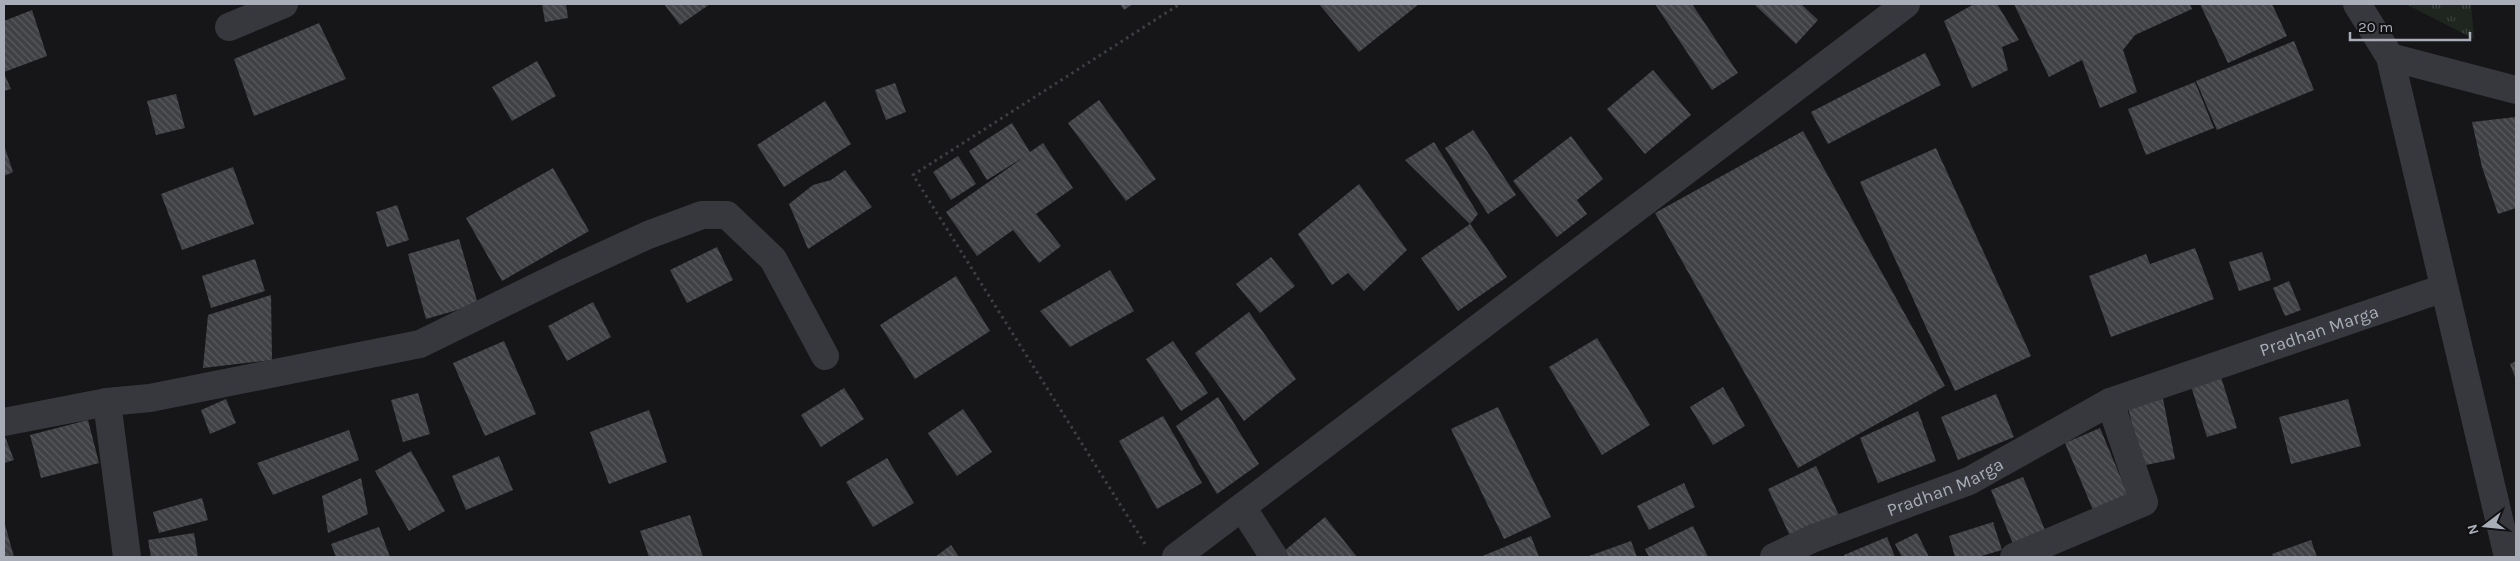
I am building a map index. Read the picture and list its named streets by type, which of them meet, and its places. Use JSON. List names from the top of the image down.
{
  "streets": {
    "street": ["Pradhan Marga"]
  },
  "scale_bar": "20 m",
  "north": "left"
}
